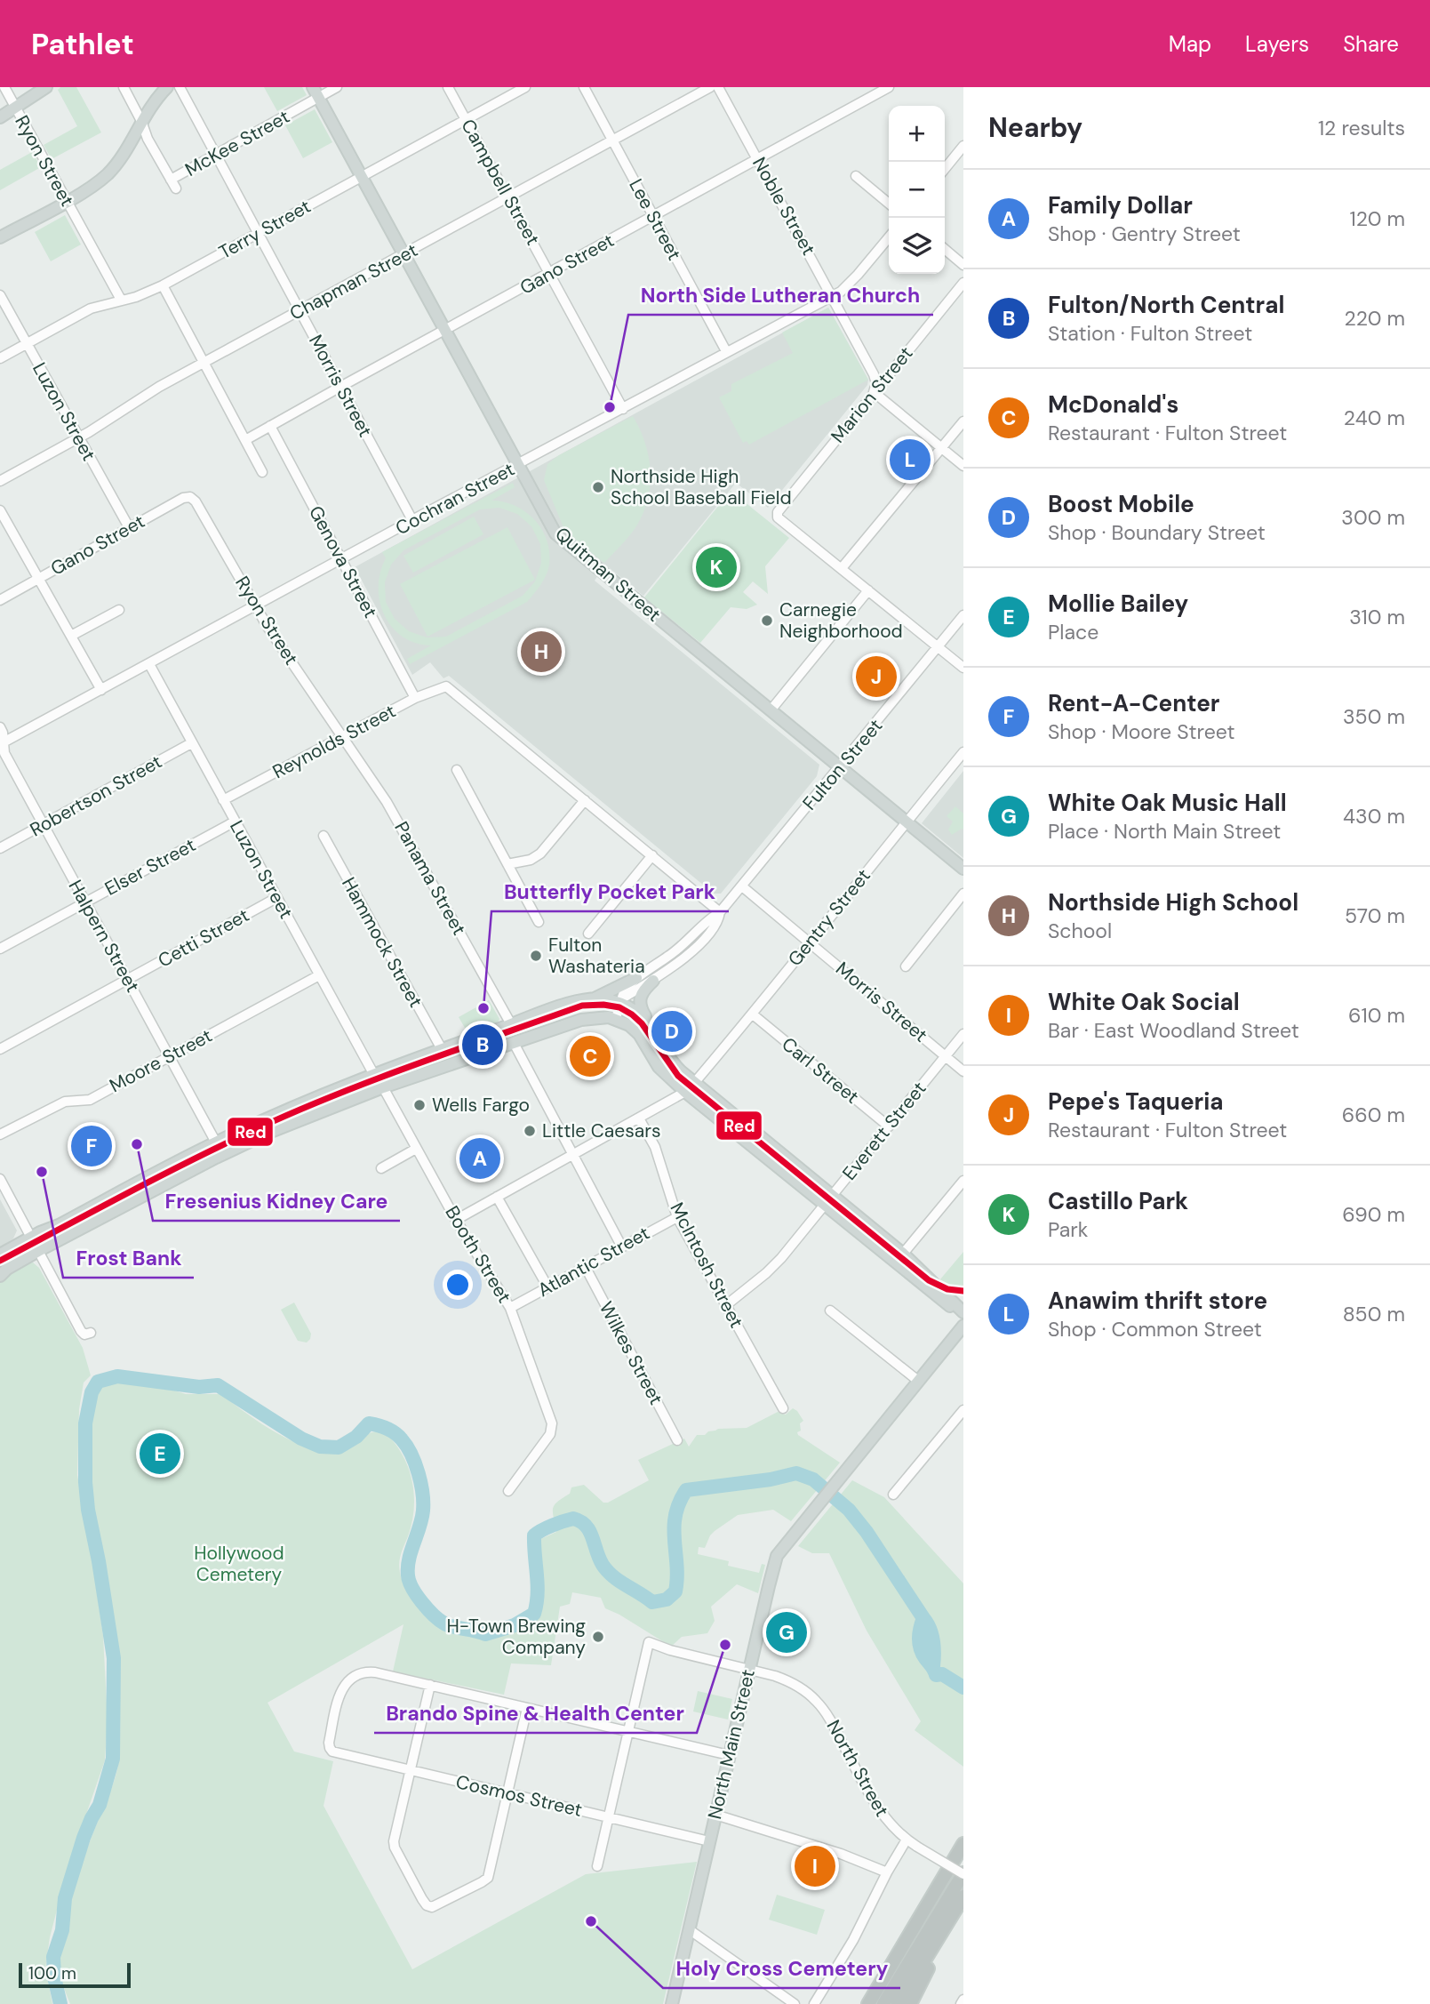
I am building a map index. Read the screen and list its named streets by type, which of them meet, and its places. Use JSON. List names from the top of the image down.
{
  "streets": {
    "main road": ["Quitman Street", "North Main Street"],
    "street": [
      "McKee Street",
      "Ryon Street",
      "Campbell Street",
      "Noble Street",
      "Lee Street",
      "Terry Street",
      "Gano Street",
      "Chapman Street",
      "Morris Street",
      "Marion Street",
      "Luzon Street",
      "Cochran Street",
      "Genova Street",
      "Reynolds Street",
      "Fulton Street",
      "Robertson Street",
      "Elser Street",
      "Panama Street",
      "Gentry Street",
      "Halpern Street",
      "Cetti Street",
      "Hammock Street",
      "Moore Street",
      "Carl Street",
      "Everett Street",
      "Booth Street",
      "Atlantic Street",
      "McIntosh Street",
      "Wilkes Street",
      "North Street",
      "Cosmos Street"
    ]
  },
  "crossings": [
    ["McKee Street", "Morris Street"],
    ["McKee Street", "Quitman Street"],
    ["Ryon Street", "Terry Street"],
    ["Ryon Street", "Gano Street"],
    ["Ryon Street", "Cochran Street"],
    ["Ryon Street", "Reynolds Street"],
    ["Ryon Street", "Panama Street"],
    ["Campbell Street", "Terry Street"],
    ["Campbell Street", "Gano Street"],
    ["Campbell Street", "Chapman Street"],
    ["Campbell Street", "Cochran Street"],
    ["Noble Street", "Gano Street"],
    ["Noble Street", "Marion Street"],
    ["Noble Street", "Cochran Street"],
    ["Lee Street", "Gano Street"],
    ["Lee Street", "Chapman Street"],
    ["Lee Street", "Cochran Street"],
    ["Terry Street", "Morris Street"],
    ["Terry Street", "Luzon Street"],
    ["Terry Street", "Quitman Street"],
    ["Gano Street", "Morris Street"],
    ["Gano Street", "Luzon Street"],
    ["Gano Street", "Genova Street"],
    ["Gano Street", "Quitman Street"],
    ["Chapman Street", "Morris Street"],
    ["Chapman Street", "Luzon Street"],
    ["Chapman Street", "Quitman Street"],
    ["Morris Street", "Cochran Street"],
    ["Morris Street", "Fulton Street"],
    ["Morris Street", "Gentry Street"],
    ["Morris Street", "Everett Street"],
    ["Luzon Street", "Cochran Street"],
    ["Luzon Street", "Reynolds Street"],
    ["Luzon Street", "Robertson Street"],
    ["Luzon Street", "Elser Street"],
    ["Luzon Street", "Cetti Street"],
    ["Luzon Street", "Moore Street"],
    ["Cochran Street", "Genova Street"],
    ["Cochran Street", "Quitman Street"],
    ["Cochran Street", "Halpern Street"],
    ["Genova Street", "Reynolds Street"],
    ["Quitman Street", "Fulton Street"],
    ["Quitman Street", "Gentry Street"],
    ["Reynolds Street", "Panama Street"],
    ["Robertson Street", "Halpern Street"],
    ["Elser Street", "Halpern Street"],
    ["Gentry Street", "Carl Street"],
    ["Halpern Street", "Cetti Street"],
    ["Halpern Street", "Moore Street"],
    ["Carl Street", "Everett Street"],
    ["Everett Street", "McIntosh Street"],
    ["Booth Street", "Atlantic Street"],
    ["Atlantic Street", "McIntosh Street"],
    ["Atlantic Street", "Wilkes Street"],
    ["North Main Street", "North Street"],
    ["North Main Street", "Cosmos Street"]
  ],
  "parks": ["Hollywood Cemetery"],
  "places": [
    "North Side Lutheran Church",
    "Northside High School Baseball Field",
    "Carnegie Neighborhood",
    "Fulton Washateria",
    "Butterfly Pocket Park",
    "Wells Fargo",
    "Little Caesars",
    "Fresenius Kidney Care",
    "Frost Bank",
    "H-Town Brewing Company",
    "Brando Spine & Health Center",
    "Holy Cross Cemetery"
  ],
  "lines": ["transit line Red"],
  "scale_bar": "100 m",
  "page": {
    "header": "Pathlet",
    "nav": ["Map", "Layers", "Share"],
    "heading": ["Nearby", "12 results"],
    "map_buttons": ["+", "−"],
    "list": [
      {
        "mark": "A",
        "name": "Family Dollar",
        "note": "Shop · Gentry Street",
        "value": "120 m"
      },
      {
        "mark": "B",
        "name": "Fulton/North Central",
        "note": "Station · Fulton Street",
        "value": "220 m"
      },
      {
        "mark": "C",
        "name": "McDonald's",
        "note": "Restaurant · Fulton Street",
        "value": "240 m"
      },
      {
        "mark": "D",
        "name": "Boost Mobile",
        "note": "Shop · Boundary Street",
        "value": "300 m"
      },
      {
        "mark": "E",
        "name": "Mollie Bailey",
        "note": "Place",
        "value": "310 m"
      },
      {
        "mark": "F",
        "name": "Rent-A-Center",
        "note": "Shop · Moore Street",
        "value": "350 m"
      },
      {
        "mark": "G",
        "name": "White Oak Music Hall",
        "note": "Place · North Main Street",
        "value": "430 m"
      },
      {
        "mark": "H",
        "name": "Northside High School",
        "note": "School",
        "value": "570 m"
      },
      {
        "mark": "I",
        "name": "White Oak Social",
        "note": "Bar · East Woodland Street",
        "value": "610 m"
      },
      {
        "mark": "J",
        "name": "Pepe's Taqueria",
        "note": "Restaurant · Fulton Street",
        "value": "660 m"
      },
      {
        "mark": "K",
        "name": "Castillo Park",
        "note": "Park",
        "value": "690 m"
      },
      {
        "mark": "L",
        "name": "Anawim thrift store",
        "note": "Shop · Common Street",
        "value": "850 m"
      }
    ],
    "pins": [
      "L",
      "K",
      "H",
      "J",
      "D",
      "B",
      "C",
      "F",
      "A",
      "E",
      "G",
      "I"
    ],
    "scale": "100 m"
  }
}
